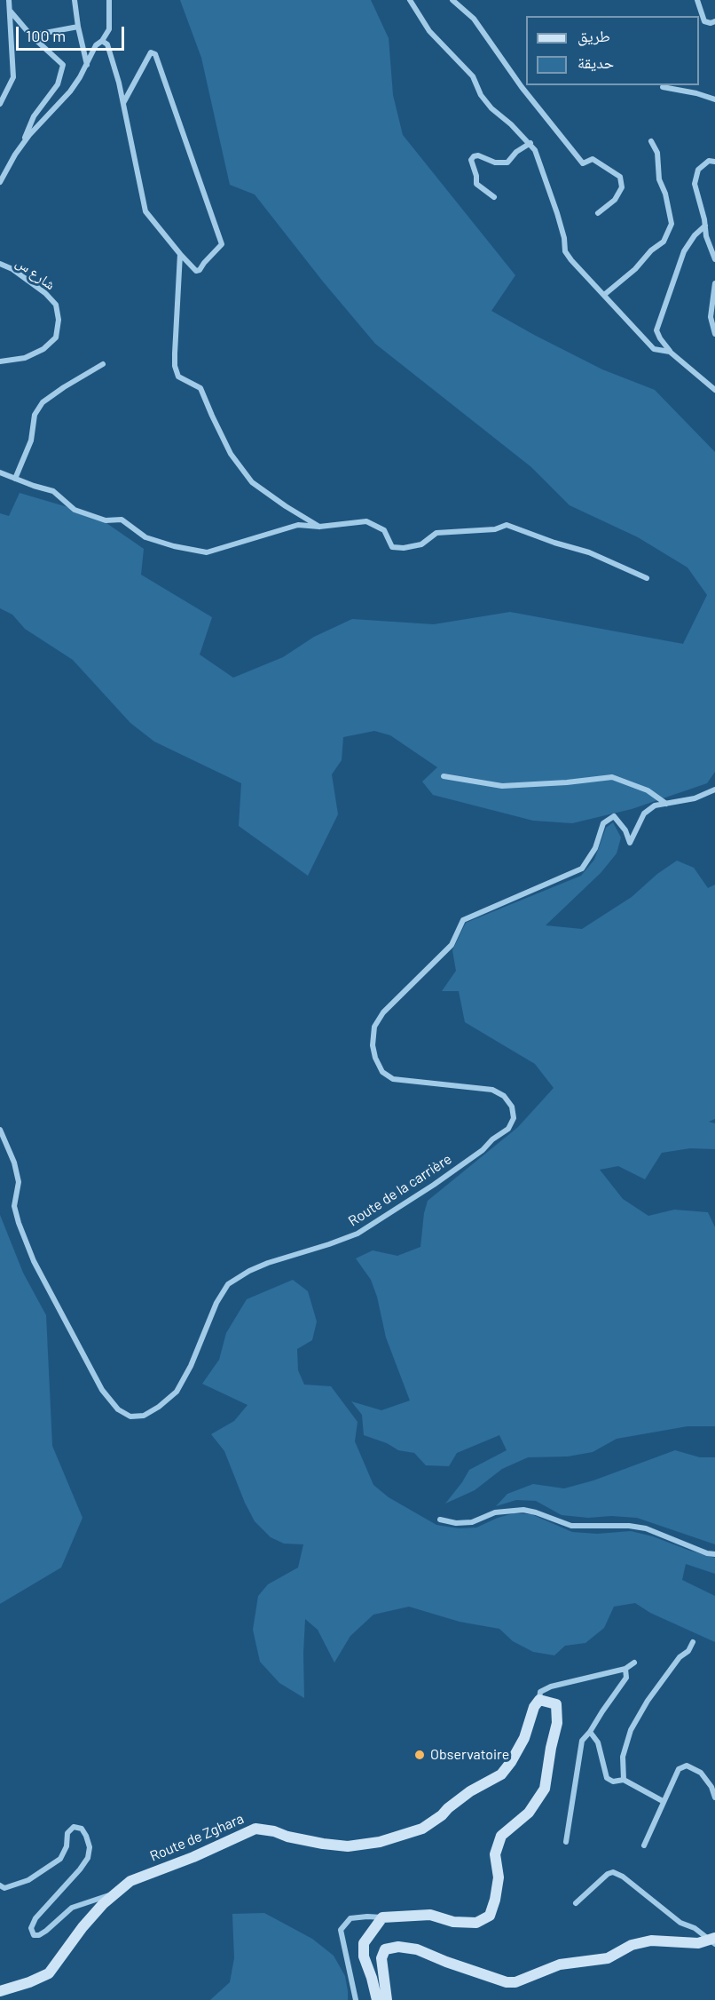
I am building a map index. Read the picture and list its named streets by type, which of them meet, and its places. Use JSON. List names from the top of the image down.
{
  "streets": {
    "street": ["شارع ﺱ", "Route de la carrière", "Route de Zghara"]
  },
  "places": ["Observatoire"],
  "legend": ["طريق", "حديقة"],
  "scale_bar": "100 m"
}
